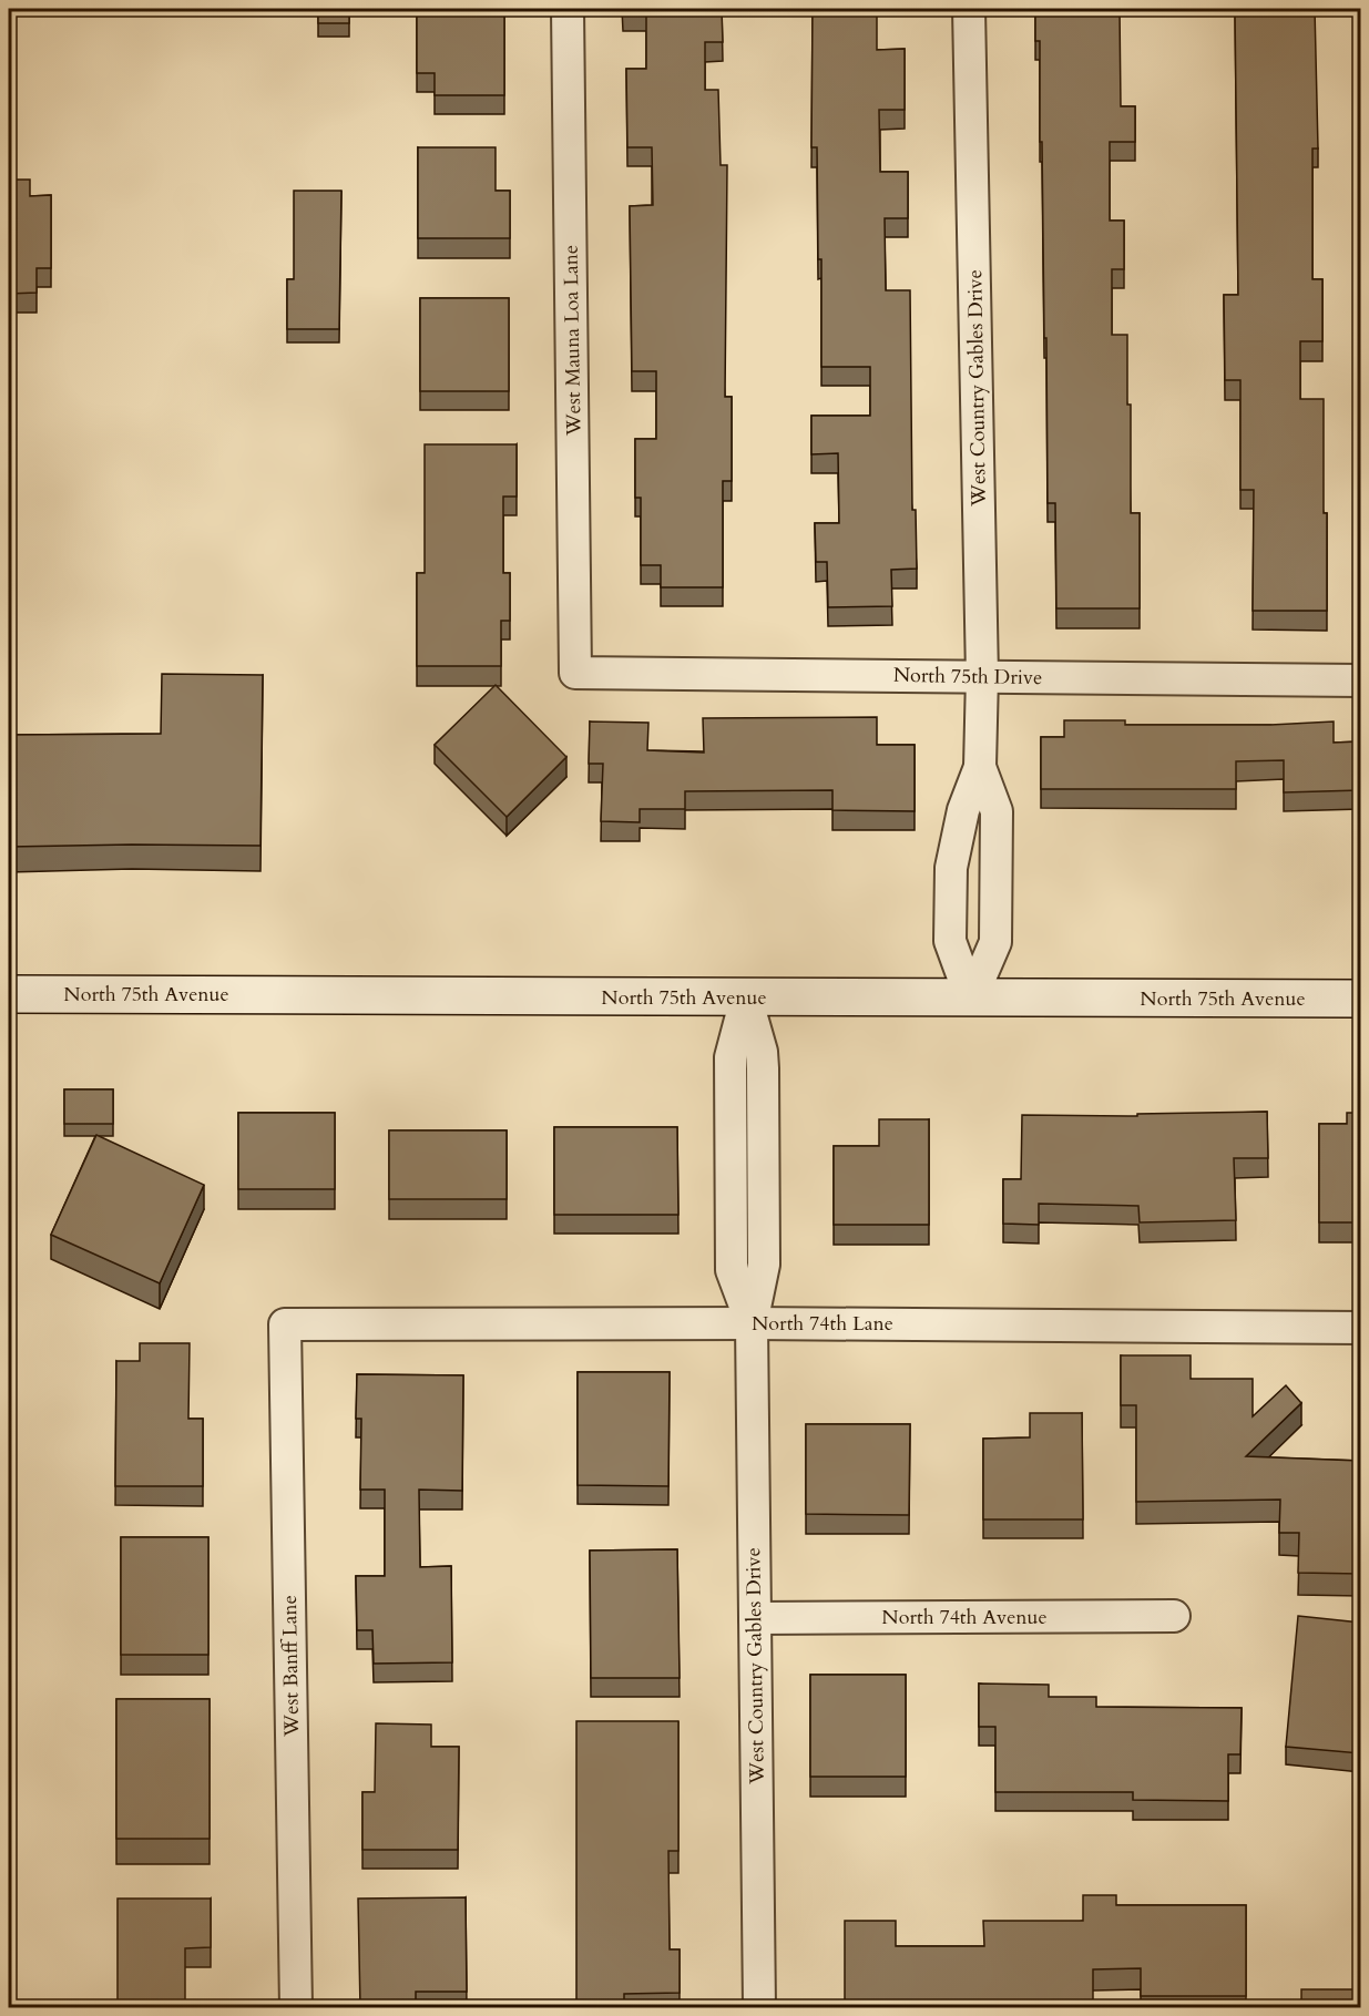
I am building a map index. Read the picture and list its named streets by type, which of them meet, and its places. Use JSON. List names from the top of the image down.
{
  "streets": {
    "main road": ["North 75th Avenue"],
    "street": [
      "West Mauna Loa Lane",
      "West Country Gables Drive",
      "North 75th Drive",
      "North 74th Lane",
      "North 74th Avenue",
      "West Banff Lane"
    ]
  },
  "crossings": [
    ["West Mauna Loa Lane", "North 75th Drive"],
    ["West Country Gables Drive", "North 75th Drive"],
    ["West Country Gables Drive", "North 75th Avenue"],
    ["West Country Gables Drive", "North 74th Lane"],
    ["West Country Gables Drive", "North 74th Avenue"],
    ["North 74th Lane", "West Banff Lane"]
  ]
}
